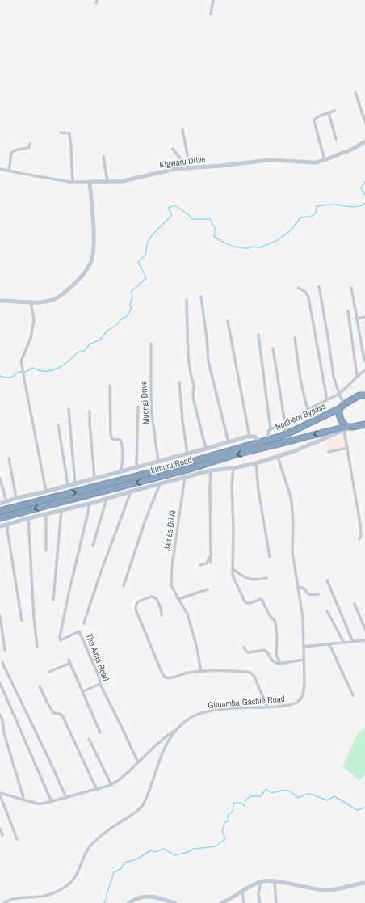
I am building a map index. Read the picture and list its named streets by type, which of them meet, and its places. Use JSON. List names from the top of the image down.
{
  "streets": {
    "highway": ["Northern Bypass", "Limuru Road"],
    "street": [
      "Kigwaru Drive",
      "Muongi Drive",
      "James Drive",
      "The Alma Road",
      "Gituamba-Gachie Road"
    ]
  },
  "crossings": [
    ["Northern Bypass", "Limuru Road"]
  ]
}
